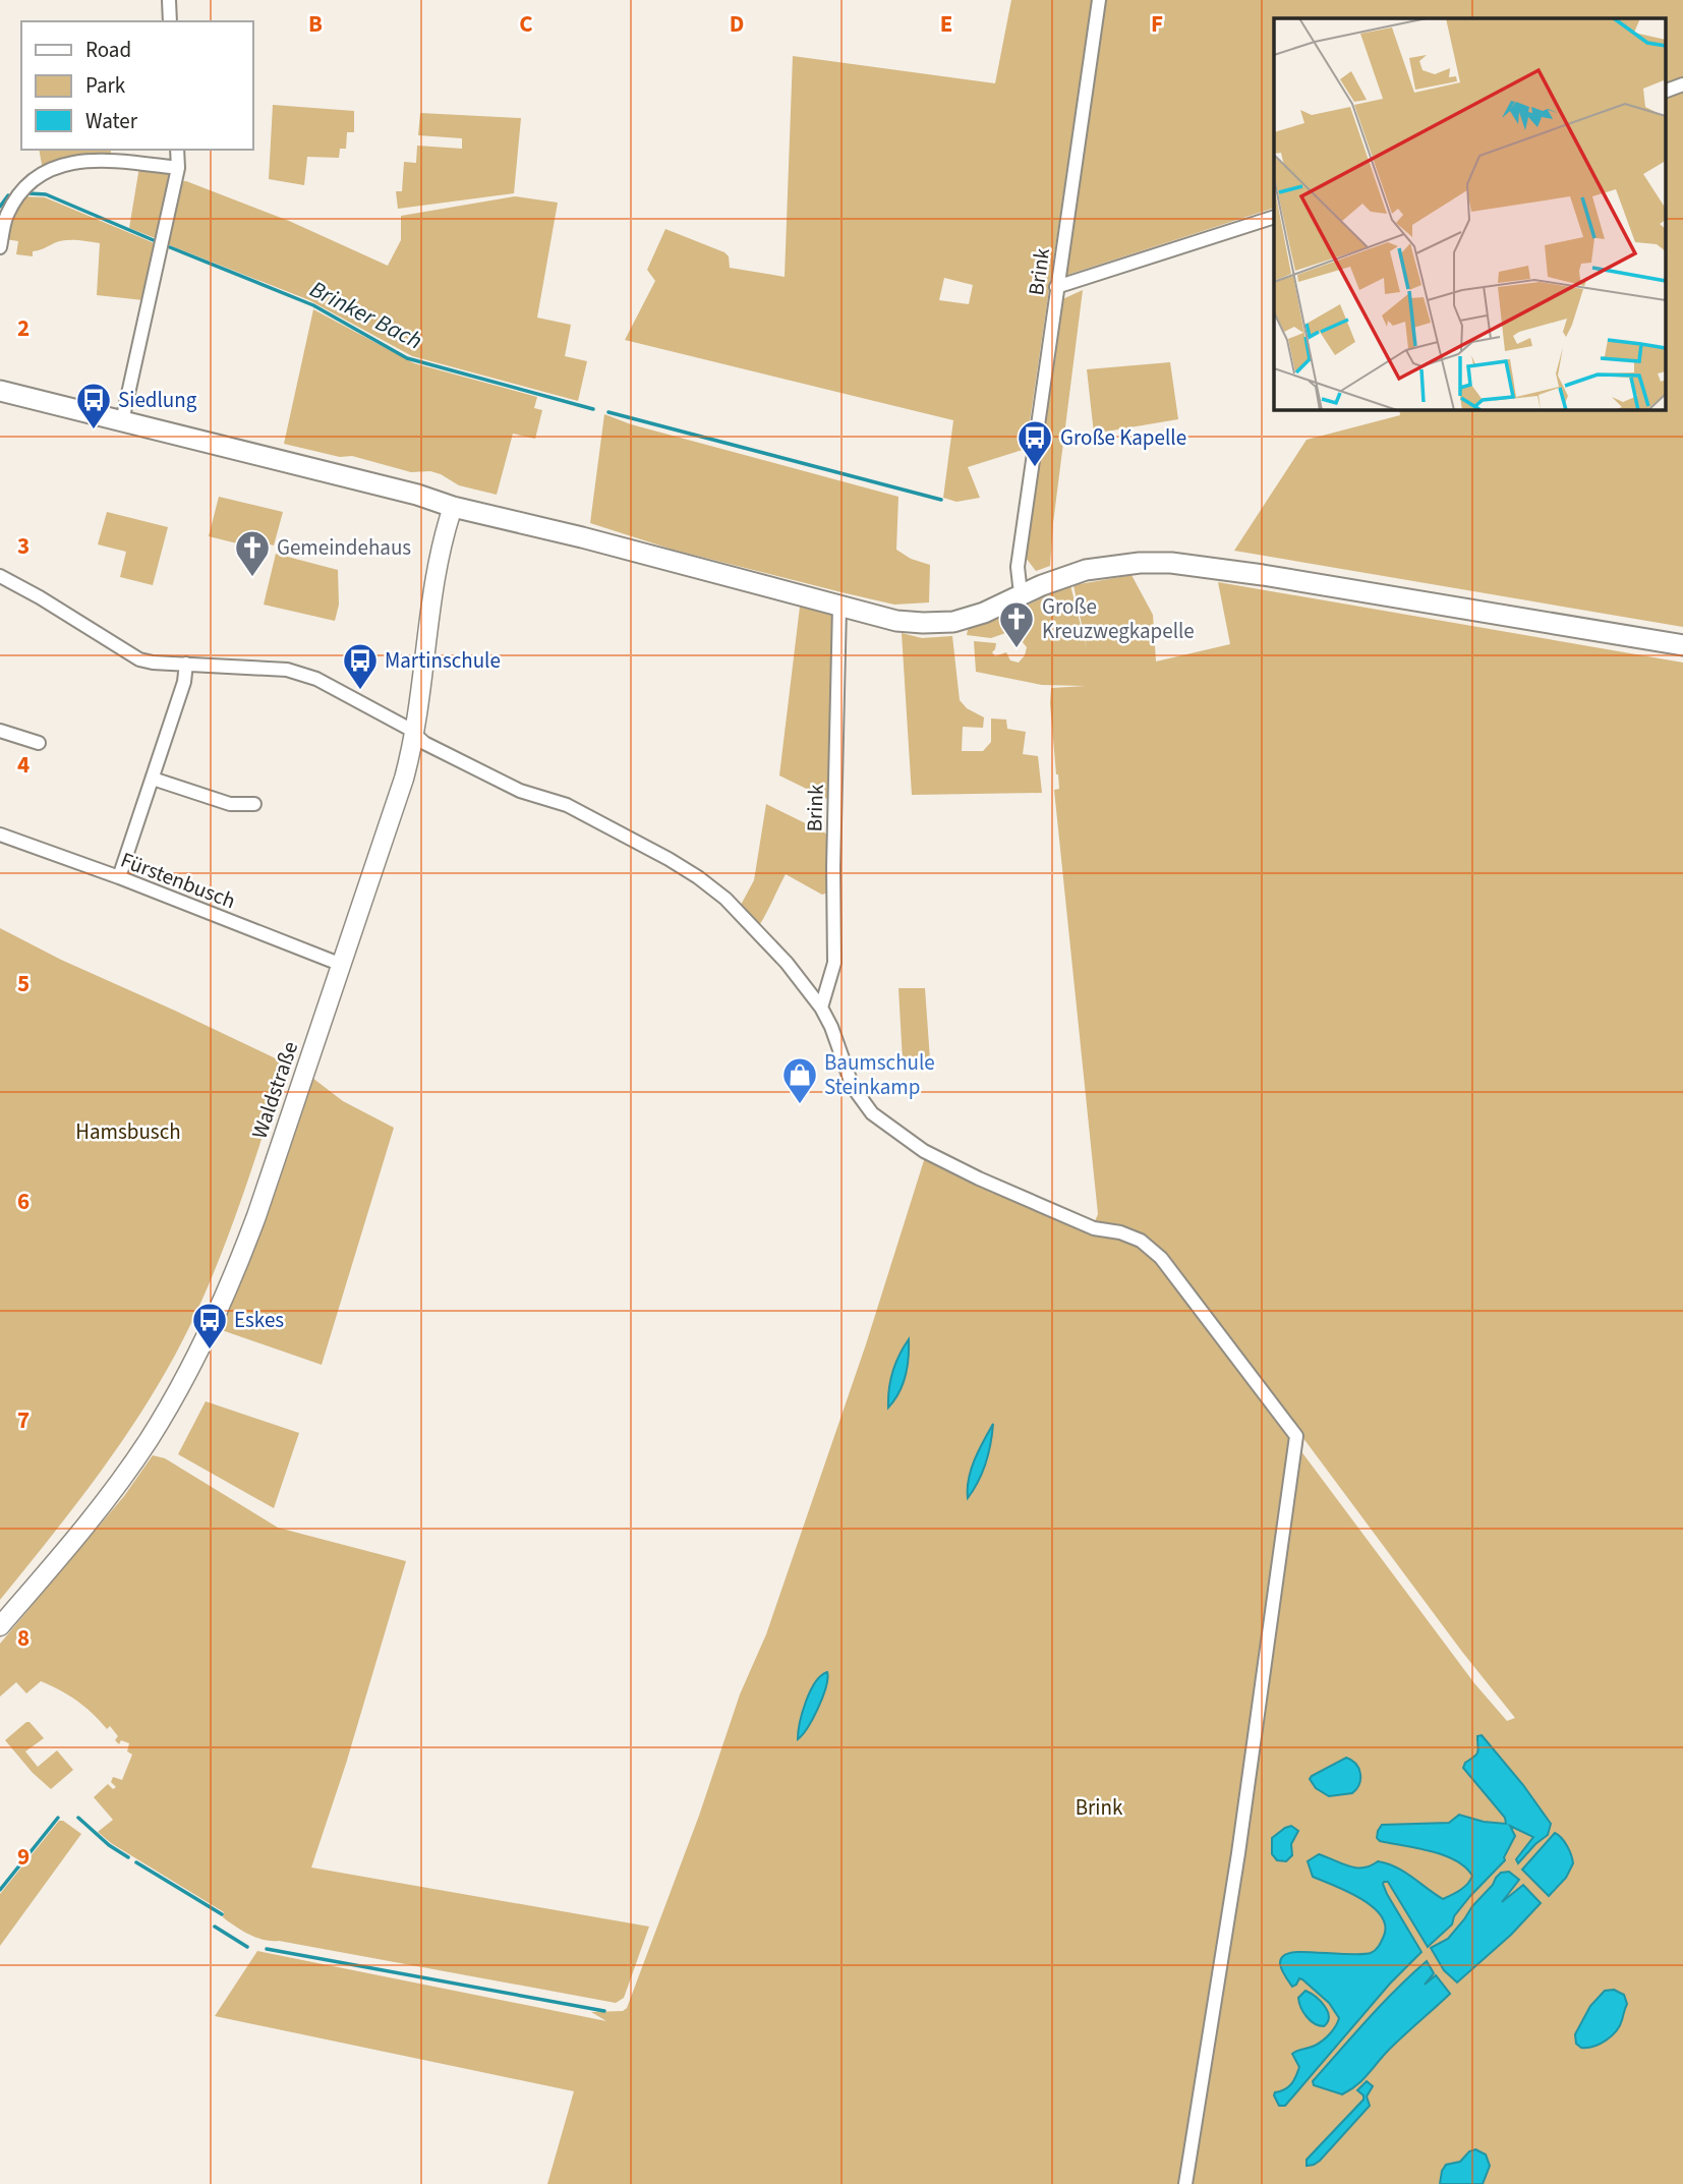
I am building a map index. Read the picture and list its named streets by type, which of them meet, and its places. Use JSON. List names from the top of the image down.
{
  "streets": {
    "street": ["Brink", "Fürstenbusch", "Waldstraße"]
  },
  "crossings": [
    ["Fürstenbusch", "Waldstraße"]
  ],
  "water": ["Brinker Bach"],
  "parks": ["Hamsbusch", "Brink"],
  "places": {
    "bus stop": [
      "Siedlung",
      "Große Kapelle",
      "Martinschule",
      "Eskes"
    ],
    "church": ["Gemeindehaus", "Große Kreuzwegkapelle"],
    "shop": ["Baumschule Steinkamp"]
  },
  "legend": ["Road", "Park", "Water"],
  "grid": {
    "columns": [
      "B",
      "C",
      "D",
      "E",
      "F"
    ],
    "rows": [
      "2",
      "3",
      "4",
      "5",
      "6",
      "7",
      "8",
      "9"
    ]
  }
}
